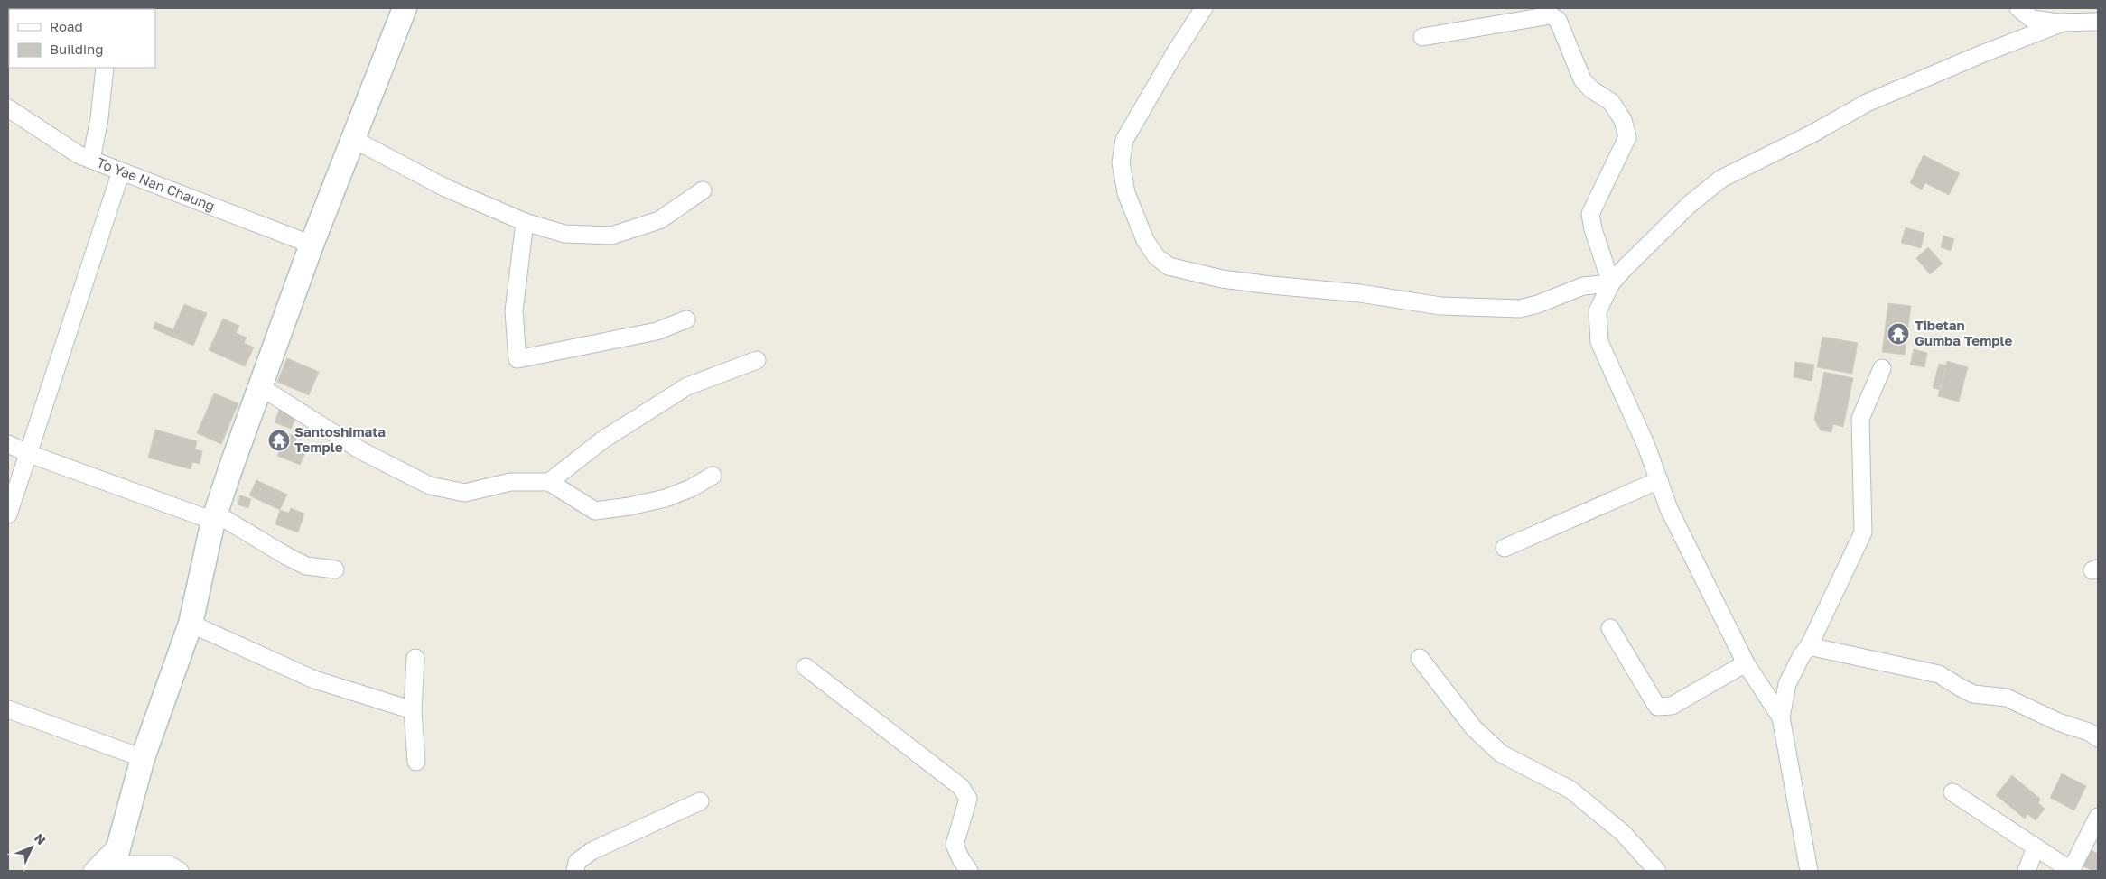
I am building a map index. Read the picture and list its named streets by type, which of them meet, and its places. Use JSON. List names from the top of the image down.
{
  "streets": {
    "street": ["To Yae Nan Chaung"]
  },
  "places": {
    "temple": ["Tibetan Gumba Temple", "Santoshimata Temple"]
  },
  "legend": ["Road", "Building"],
  "north": "top right"
}
